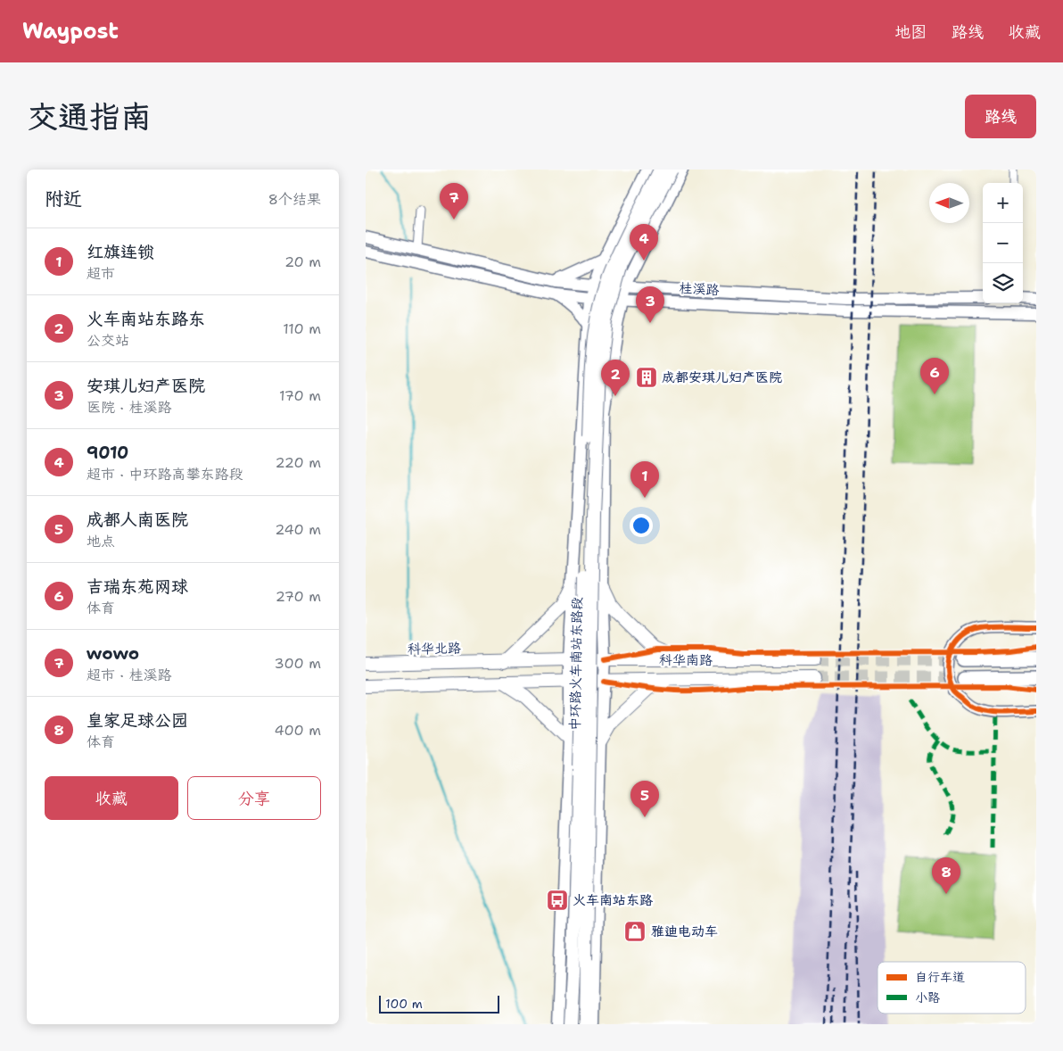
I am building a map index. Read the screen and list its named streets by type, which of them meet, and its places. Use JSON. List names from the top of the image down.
{
  "streets": {
    "main road": [
      "桂溪路",
      "科华北路",
      "科华南路",
      "中环路火车南站东路段"
    ]
  },
  "crossings": [
    ["科华北路", "科华南路"]
  ],
  "places": {
    "building": ["成都安琪儿妇产医院"],
    "bus stop": ["火车南站东路"],
    "shop": ["雅迪电动车"]
  },
  "legend": ["自行车道", "小路"],
  "scale_bar": "100 m",
  "north": "left",
  "page": {
    "header": "Waypost",
    "nav": ["地图", "路线", "收藏"],
    "buttons": [
      "路线",
      ["收藏", "分享"]
    ],
    "title": "交通指南",
    "heading": ["附近", "8个结果"],
    "map_buttons": ["+", "−"],
    "pins": [
      "7",
      "4",
      "3",
      "6",
      "2",
      "1",
      "5",
      "8"
    ],
    "list": [
      {
        "mark": "1",
        "name": "红旗连锁",
        "note": "超市",
        "value": "20 m"
      },
      {
        "mark": "2",
        "name": "火车南站东路东",
        "note": "公交站",
        "value": "110 m"
      },
      {
        "mark": "3",
        "name": "安琪儿妇产医院",
        "note": "医院 · 桂溪路",
        "value": "170 m"
      },
      {
        "mark": "4",
        "name": "9010",
        "note": "超市 · 中环路高攀东路段",
        "value": "220 m"
      },
      {
        "mark": "5",
        "name": "成都人南医院",
        "note": "地点",
        "value": "240 m"
      },
      {
        "mark": "6",
        "name": "吉瑞东苑网球",
        "note": "体育",
        "value": "270 m"
      },
      {
        "mark": "7",
        "name": "wowo",
        "note": "超市 · 桂溪路",
        "value": "300 m"
      },
      {
        "mark": "8",
        "name": "皇家足球公园",
        "note": "体育",
        "value": "400 m"
      }
    ],
    "scale": "100 m"
  }
}
